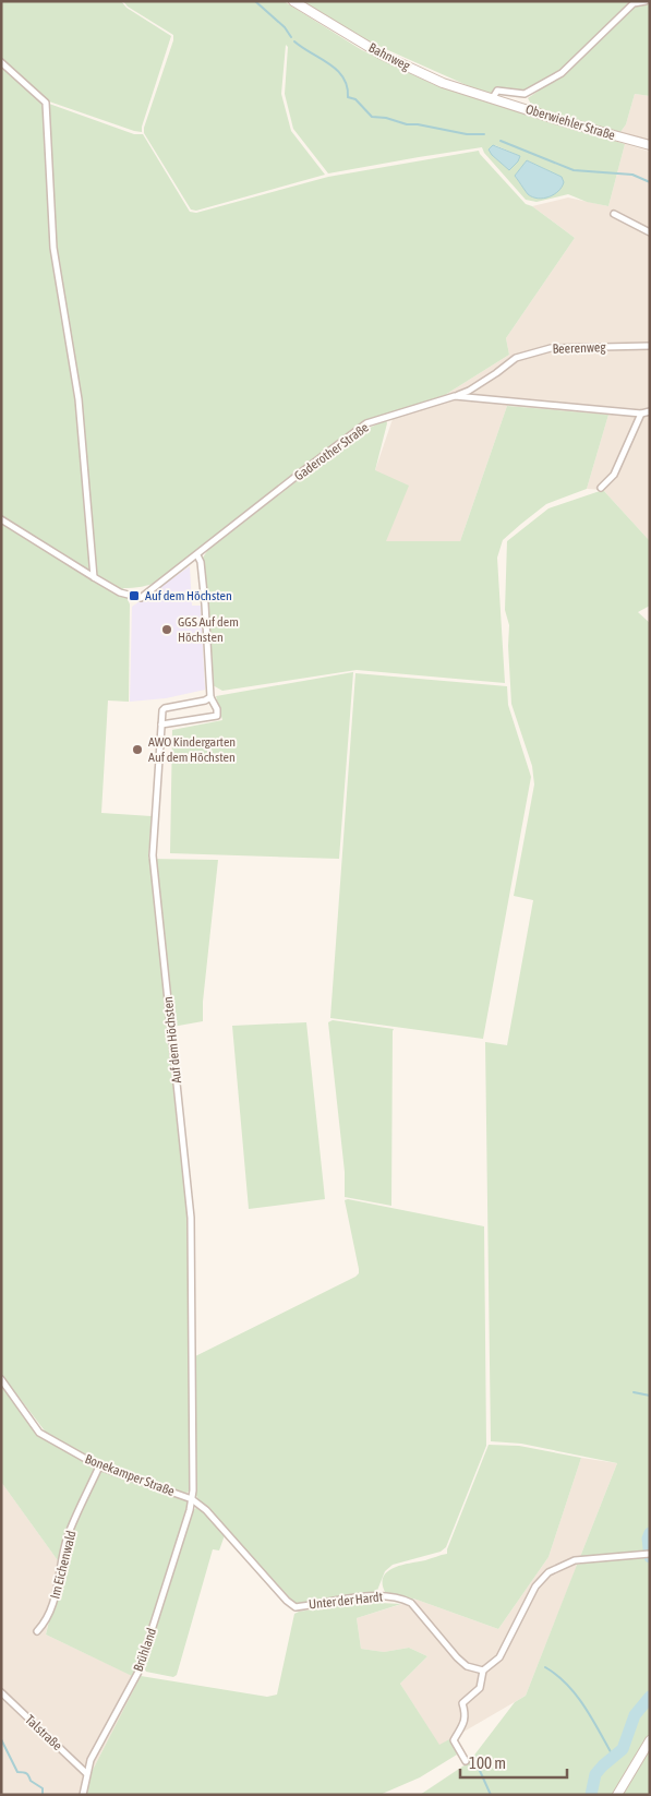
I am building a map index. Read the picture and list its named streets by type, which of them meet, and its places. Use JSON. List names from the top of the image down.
{
  "streets": {
    "main road": ["Bahnweg", "Oberwiehler Straße"],
    "street": [
      "Beerenweg",
      "Gaderother Straße",
      "Auf dem Höchsten",
      "Bonekamper Straße",
      "Im Eichenwald",
      "Unter der Hardt",
      "Brühland",
      "Talstraße"
    ]
  },
  "crossings": [
    ["Bahnweg", "Oberwiehler Straße"],
    ["Beerenweg", "Gaderother Straße"],
    ["Auf dem Höchsten", "Bonekamper Straße"],
    ["Auf dem Höchsten", "Unter der Hardt"],
    ["Auf dem Höchsten", "Brühland"],
    ["Bonekamper Straße", "Im Eichenwald"],
    ["Bonekamper Straße", "Unter der Hardt"],
    ["Bonekamper Straße", "Brühland"],
    ["Unter der Hardt", "Brühland"],
    ["Brühland", "Talstraße"]
  ],
  "places": {
    "transit": ["Auf dem Höchsten"],
    "other": ["GGS Auf dem Höchsten", "AWO Kindergarten Auf dem Höchsten"]
  },
  "scale_bar": "100 m"
}
